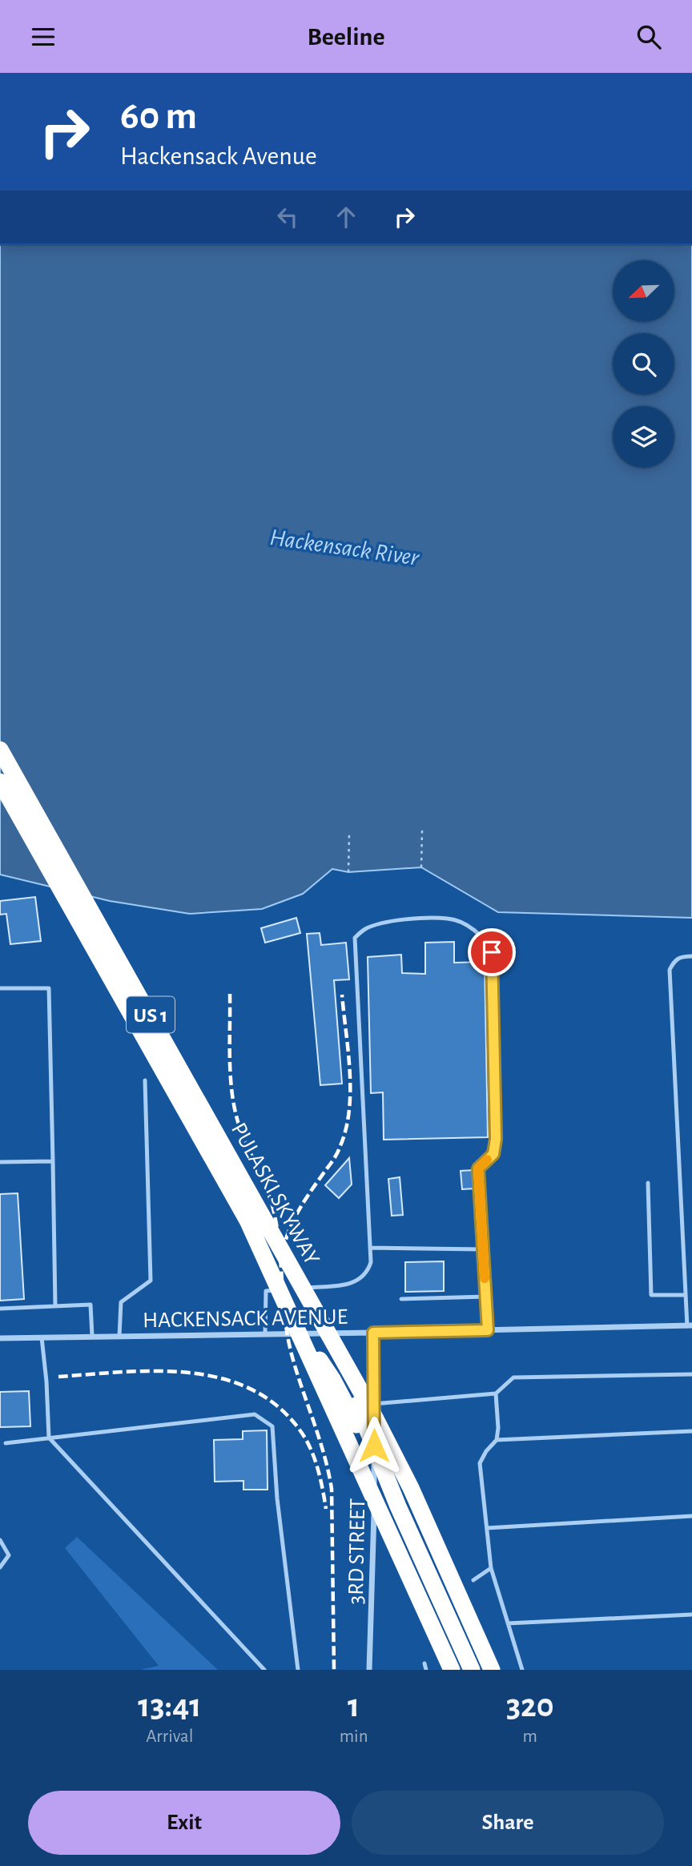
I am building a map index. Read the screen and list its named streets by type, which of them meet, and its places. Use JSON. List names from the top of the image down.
{
  "streets": {
    "highway": ["US 1", "PULASKI SKYWAY"],
    "street": ["HACKENSACK AVENUE", "3RD STREET"]
  },
  "crossings": [
    ["HACKENSACK AVENUE", "3RD STREET"]
  ],
  "water": ["Hackensack River"],
  "north": "bottom left",
  "page": {
    "header": "Beeline",
    "turn": ["60 m", "Hackensack Avenue"],
    "eta": [
      "13:41",
      "Arrival",
      "1",
      "min",
      "320",
      "m"
    ],
    "buttons": ["Exit", "Share"]
  }
}
